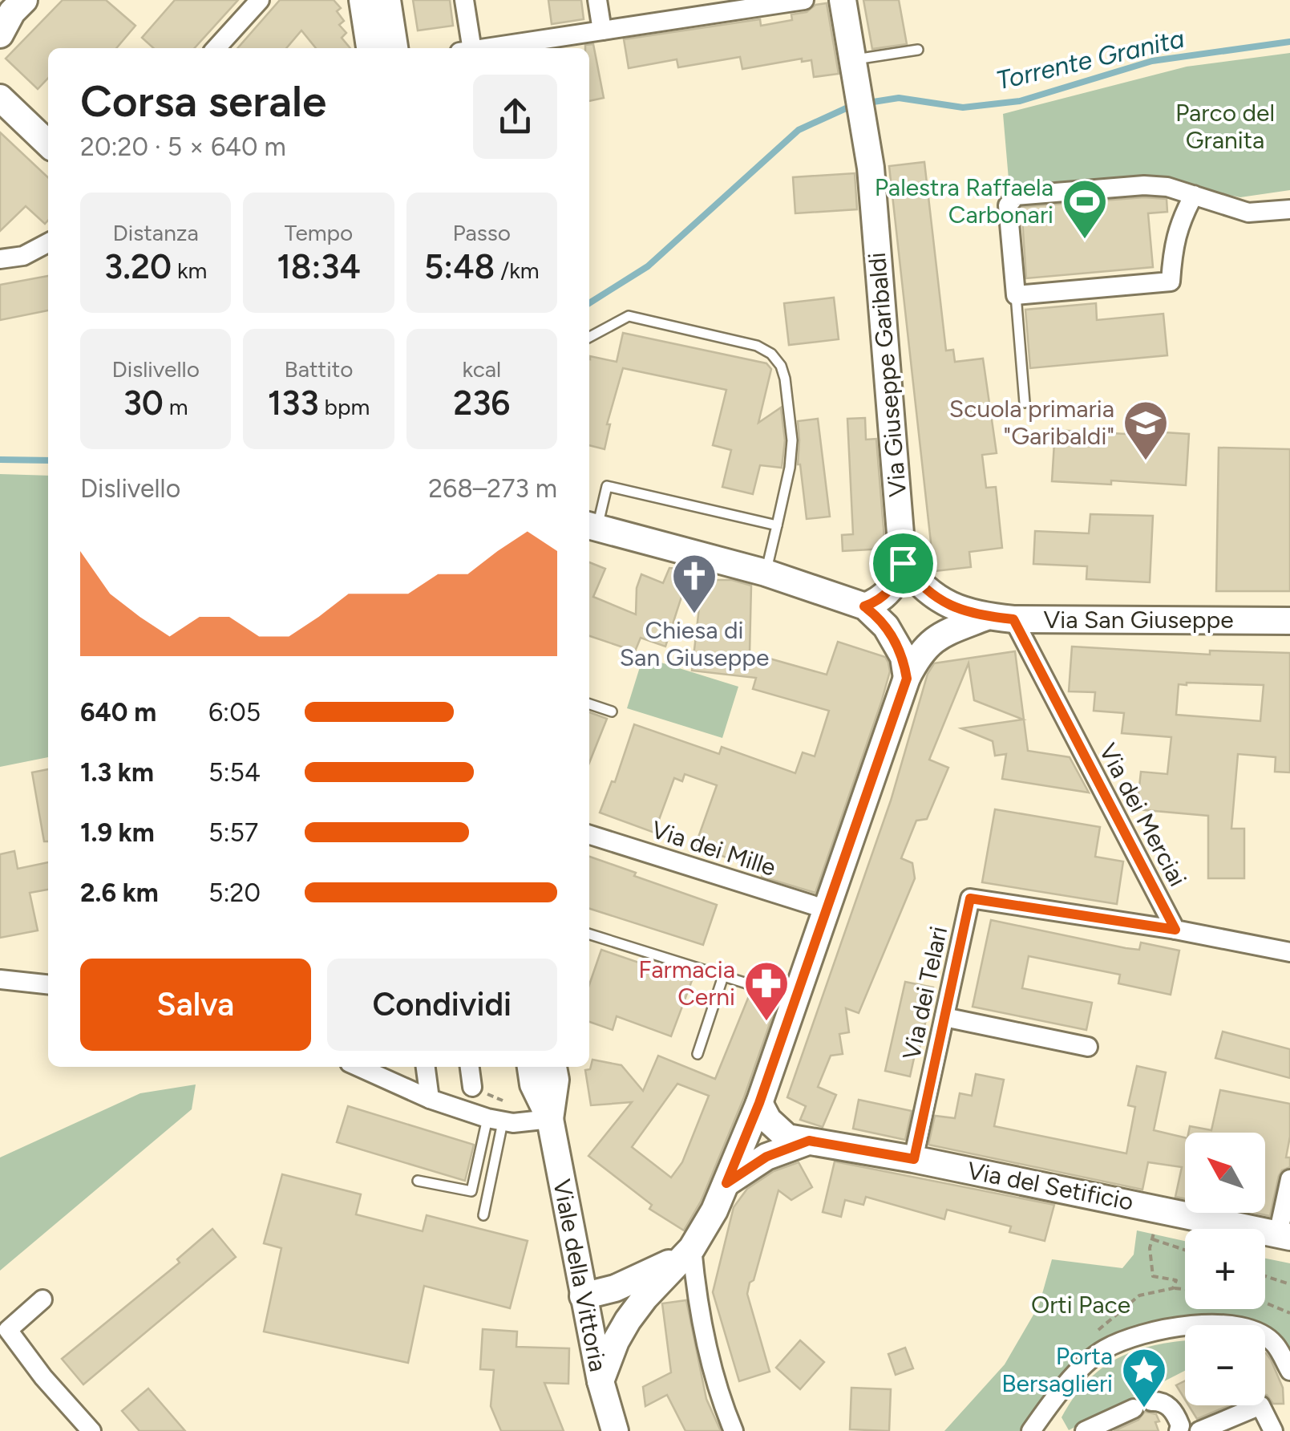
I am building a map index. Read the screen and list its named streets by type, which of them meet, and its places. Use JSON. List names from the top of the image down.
{
  "streets": {
    "main road": [
      "Via Giuseppe Garibaldi",
      "Via San Giuseppe",
      "Via del Setificio",
      "Viale della Vittoria"
    ],
    "street": ["Via dei Merciai", "Via dei Mille", "Via dei Telari"]
  },
  "crossings": [
    ["Via San Giuseppe", "Via dei Merciai"],
    ["Via dei Merciai", "Via dei Telari"],
    ["Via dei Telari", "Via del Setificio"]
  ],
  "water": ["Torrente Granita"],
  "parks": ["Parco del Granita", "Orti Pace"],
  "places": {
    "sports": ["Palestra Raffaela Carbonari"],
    "school or university": ["Scuola primaria \"Garibaldi\""],
    "church": ["Chiesa di San Giuseppe"],
    "pharmacy": ["Farmacia Cerni"],
    "place": ["Porta Bersaglieri"]
  },
  "north": "top left",
  "page": {
    "heading": ["Corsa serale", "20:20 · 5 × 640 m"],
    "stats": [
      ["Distanza", "3.20 km"],
      ["Tempo", "18:34"],
      ["Passo", "5:48 /km"],
      ["Dislivello", "30 m"],
      ["Battito", "133 bpm"],
      ["kcal", "236"]
    ],
    "chart": ["Dislivello", "268–273 m"],
    "list": [
      {
        "name": "640 m",
        "note": "6:05"
      },
      {
        "name": "1.3 km",
        "note": "5:54"
      },
      {
        "name": "1.9 km",
        "note": "5:57"
      },
      {
        "name": "2.6 km",
        "note": "5:20"
      }
    ],
    "buttons": ["Salva", "Condividi"],
    "map_buttons": ["+", "−"]
  }
}
